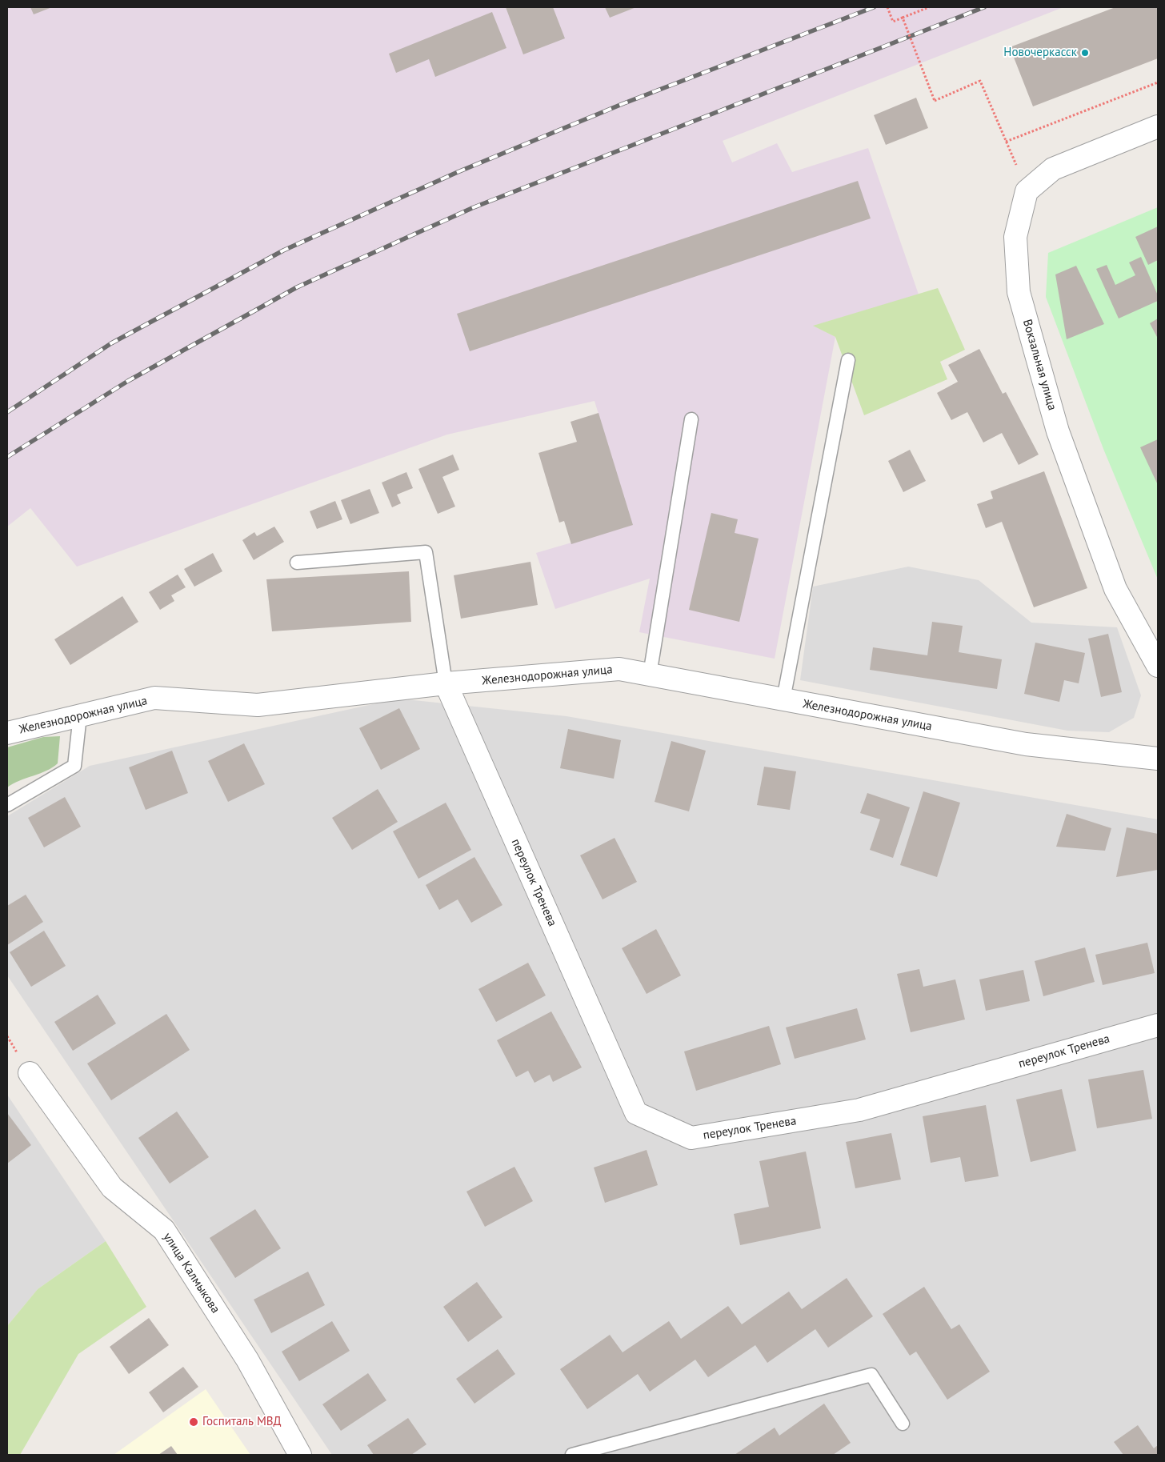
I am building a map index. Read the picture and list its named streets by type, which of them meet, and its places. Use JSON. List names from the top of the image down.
{
  "streets": {
    "street": [
      "Вокзальная улица",
      "Железнодорожная улица",
      "переулок Тренева",
      "улица Калмыкова"
    ]
  },
  "crossings": [
    ["Железнодорожная улица", "переулок Тренева"]
  ],
  "places": ["Новочеркасск", "Госпиталь МВД"]
}
